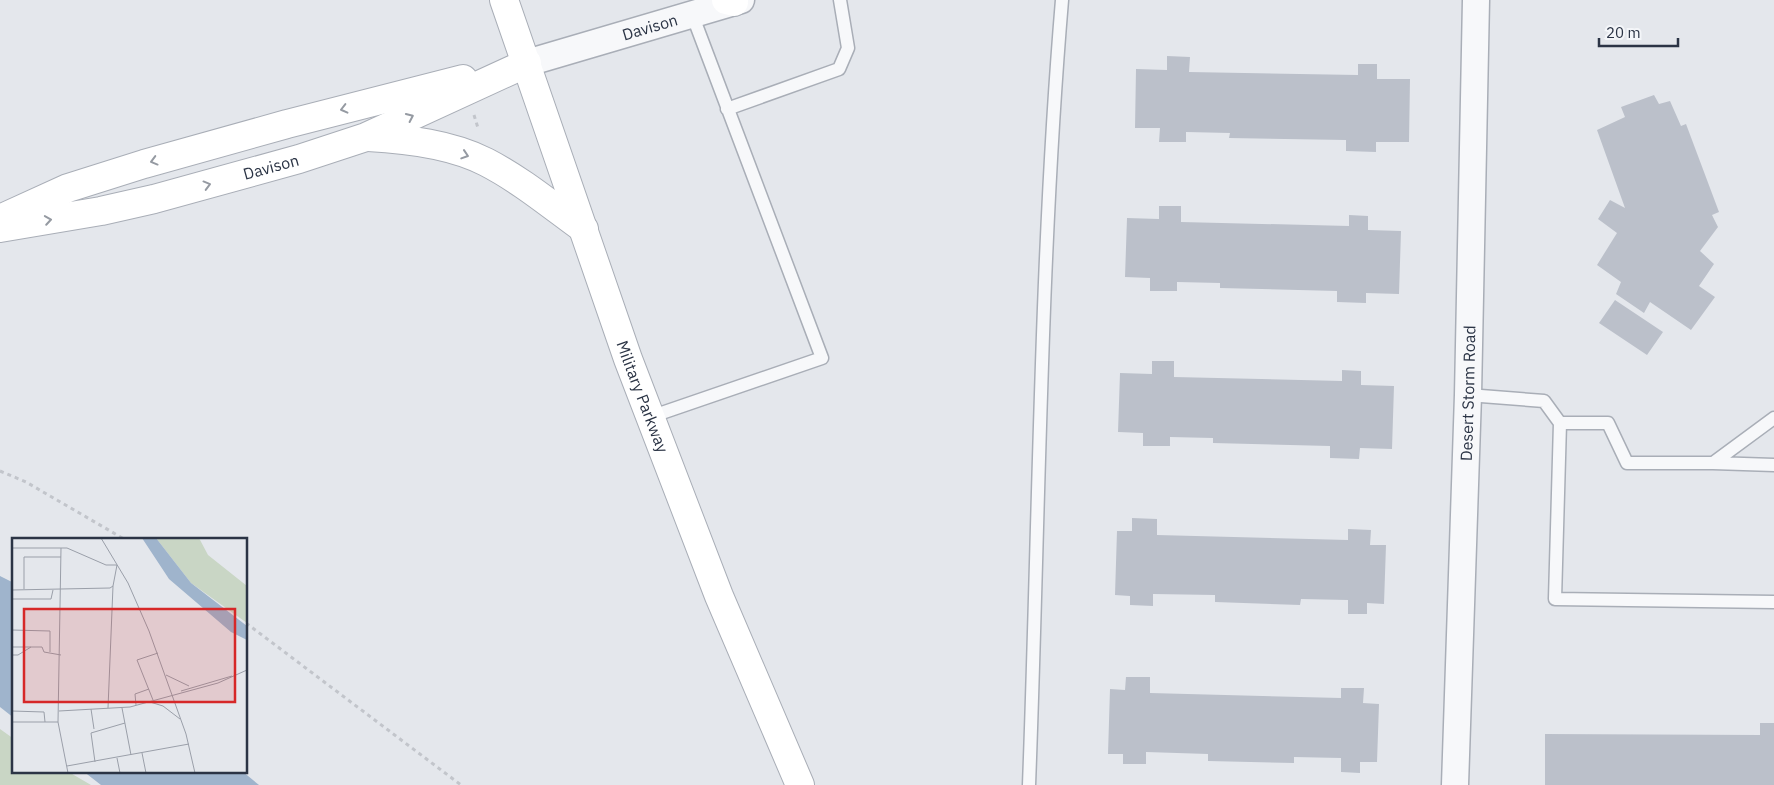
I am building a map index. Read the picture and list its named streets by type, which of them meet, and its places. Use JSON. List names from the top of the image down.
{
  "streets": {
    "street": ["Davison", "Desert Storm Road", "Military Parkway"]
  },
  "crossings": [
    ["Davison", "Military Parkway"]
  ],
  "scale_bar": "20 m"
}
